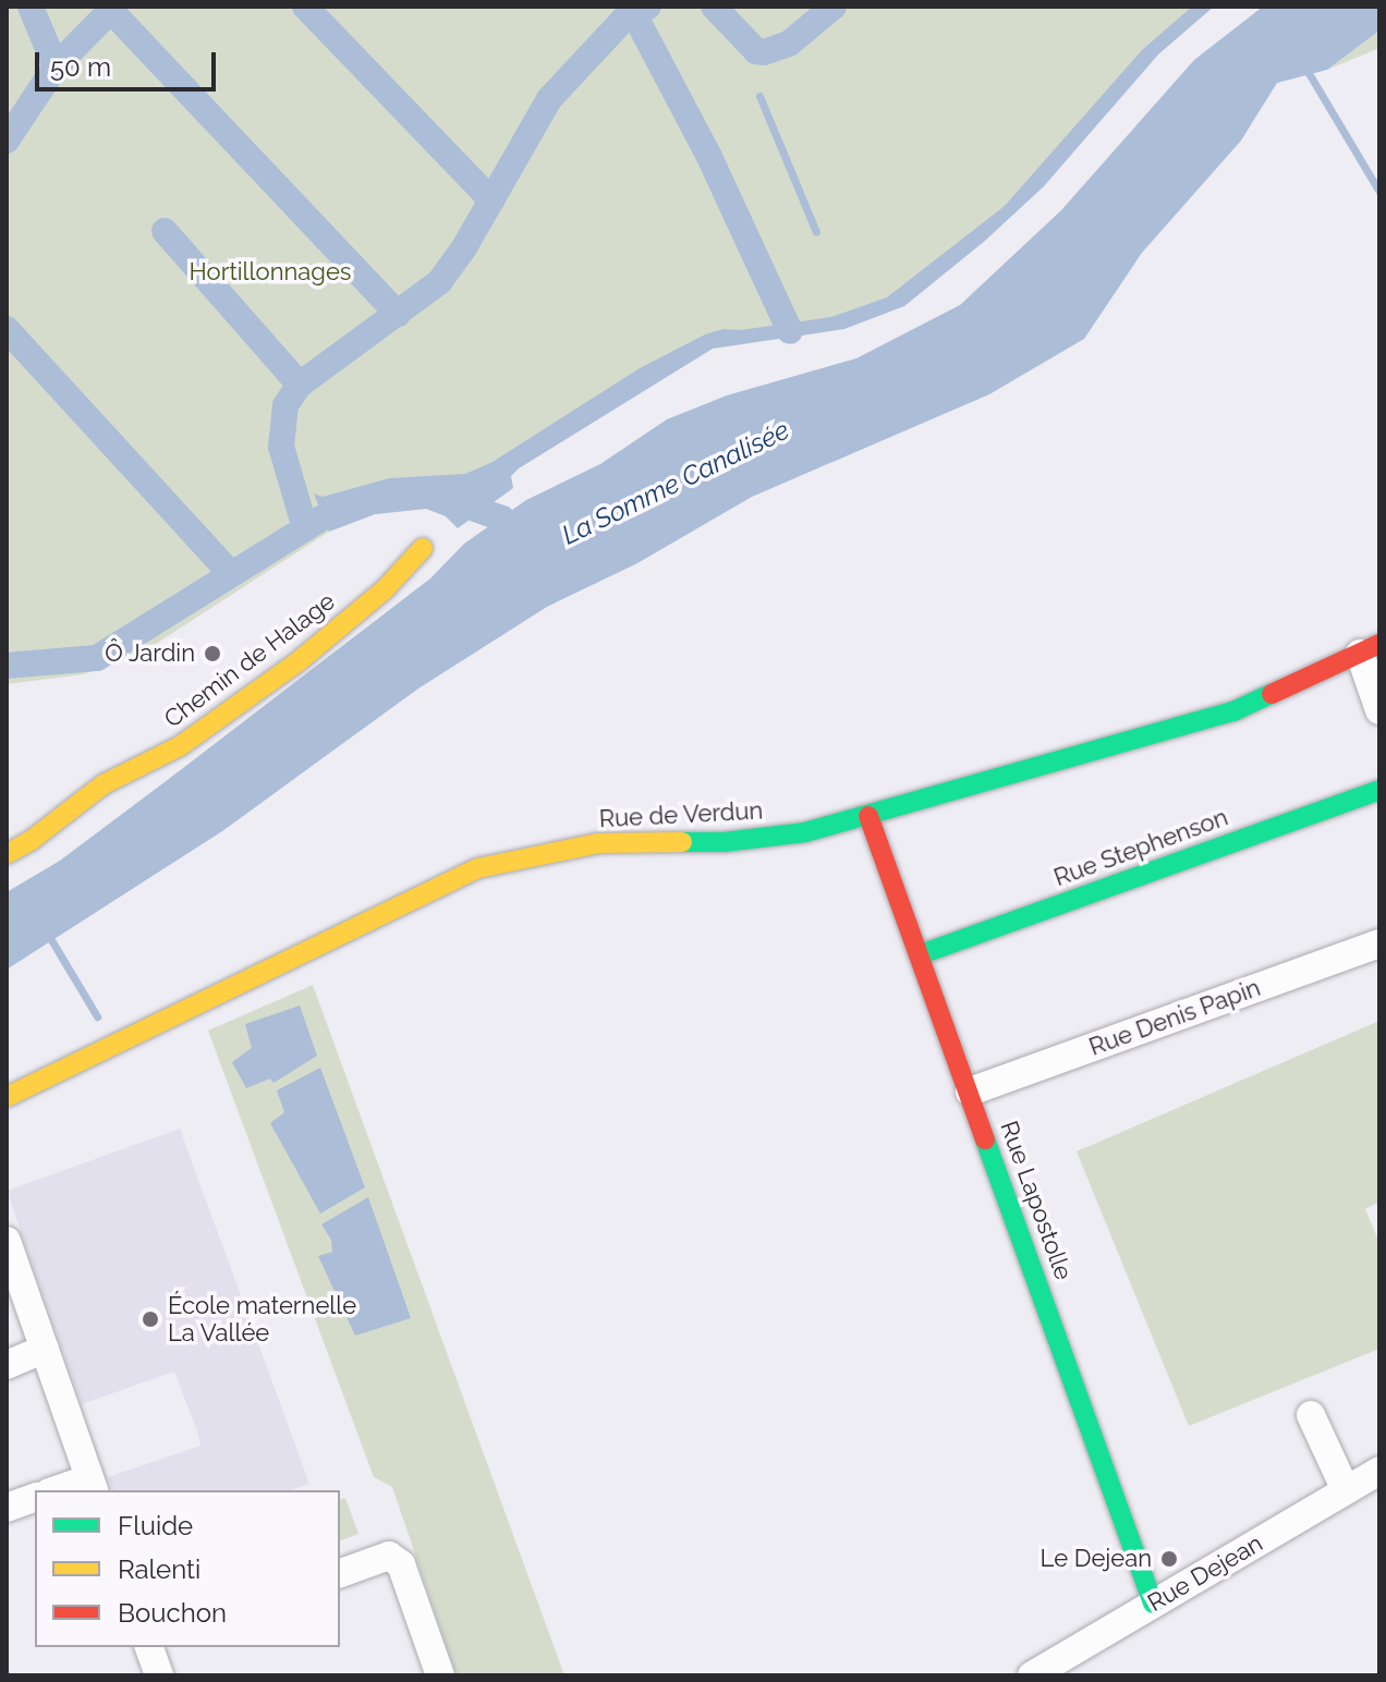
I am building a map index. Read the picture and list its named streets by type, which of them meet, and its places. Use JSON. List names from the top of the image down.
{
  "streets": {
    "street": [
      "Chemin de Halage",
      "Rue de Verdun",
      "Rue Stephenson",
      "Rue Denis Papin",
      "Rue Lapostolle",
      "Rue Dejean"
    ]
  },
  "crossings": [
    ["Rue de Verdun", "Rue Lapostolle"],
    ["Rue Stephenson", "Rue Lapostolle"],
    ["Rue Denis Papin", "Rue Lapostolle"],
    ["Rue Lapostolle", "Rue Dejean"]
  ],
  "water": ["La Somme Canalisée"],
  "parks": ["Hortillonnages"],
  "places": ["Ô Jardin", "École maternelle La Vallée", "Le Dejean"],
  "legend": ["Fluide", "Ralenti", "Bouchon"],
  "scale_bar": "50 m"
}
